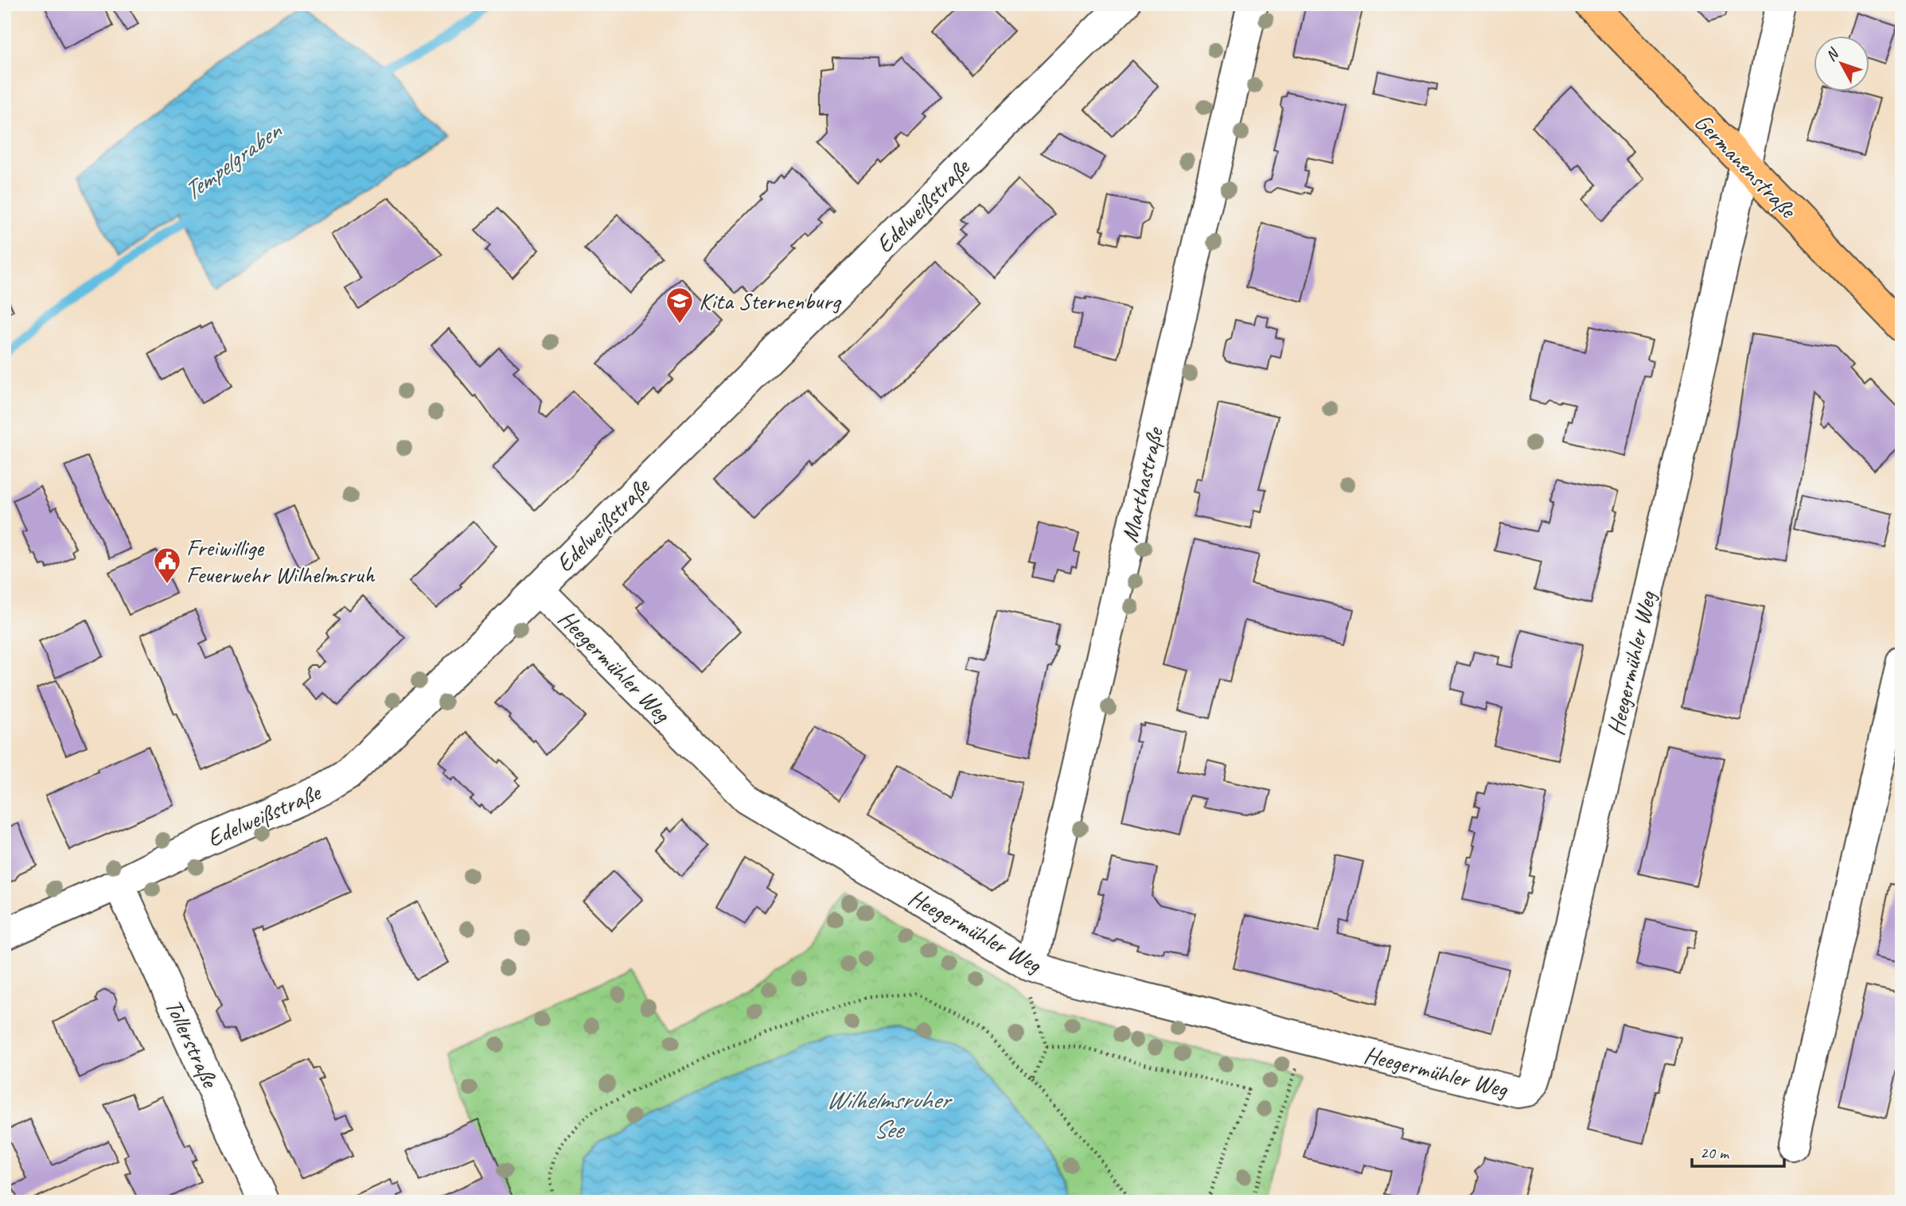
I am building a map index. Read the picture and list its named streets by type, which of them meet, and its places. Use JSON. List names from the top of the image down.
{
  "streets": {
    "main road": ["Germanenstraße"],
    "street": [
      "Edelweißstraße",
      "Marthastraße",
      "Heegermühler Weg",
      "Tollerstraße"
    ]
  },
  "crossings": [
    ["Germanenstraße", "Heegermühler Weg"],
    ["Edelweißstraße", "Heegermühler Weg"],
    ["Edelweißstraße", "Tollerstraße"],
    ["Marthastraße", "Heegermühler Weg"]
  ],
  "water": ["Tempelgraben", "Wilhelmsruher See"],
  "places": {
    "school or university": ["Kita Sternenburg"],
    "public building": ["Freiwillige Feuerwehr Wilhelmsruh"]
  },
  "scale_bar": "20 m",
  "north": "top left"
}
